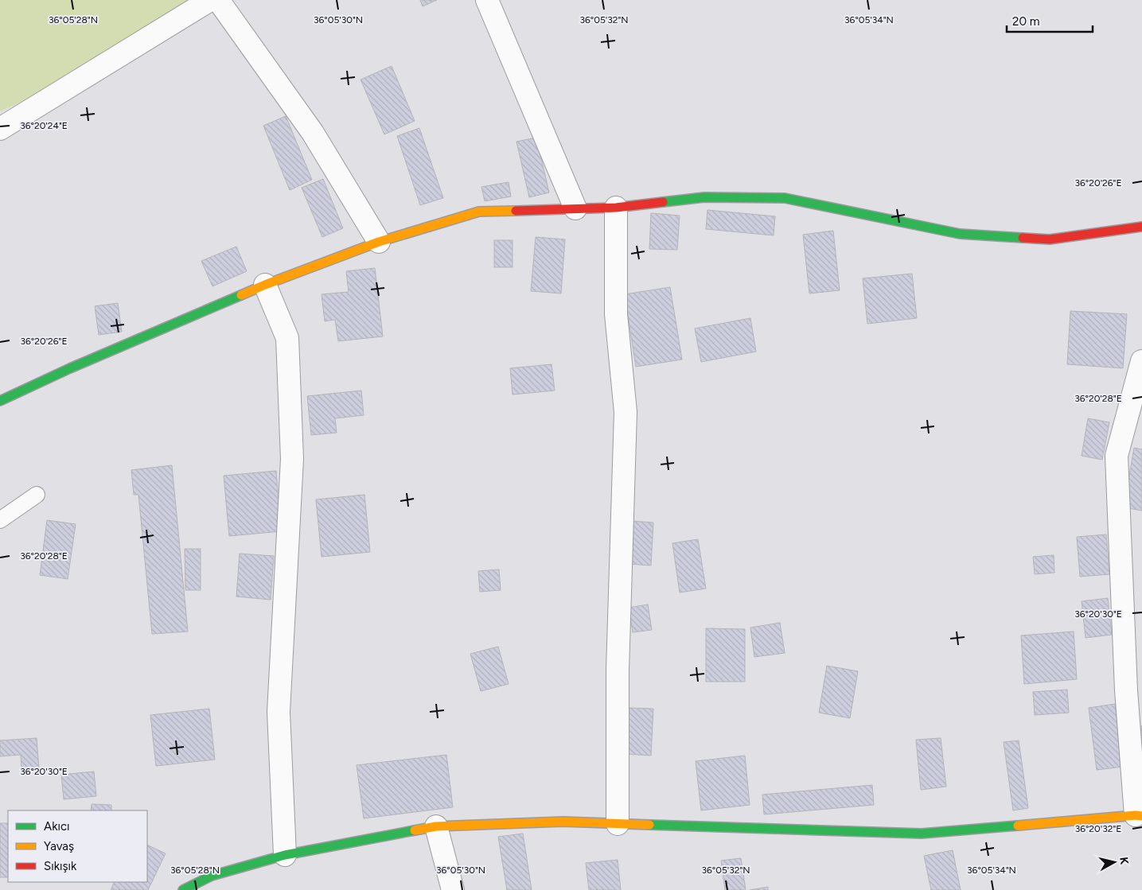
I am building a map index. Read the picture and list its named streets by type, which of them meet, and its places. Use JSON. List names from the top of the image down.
{
  "legend": ["Akıcı", "Yavaş", "Sıkışık"],
  "scale_bar": "20 m",
  "north": "right",
  "coordinates": [
    "36°05'28\"N",
    "36°05'30\"N",
    "36°05'32\"N",
    "36°05'34\"N",
    "36°20'24\"E",
    "36°20'26\"E",
    "36°20'28\"E",
    "36°20'30\"E",
    "36°20'32\"E"
  ]
}
